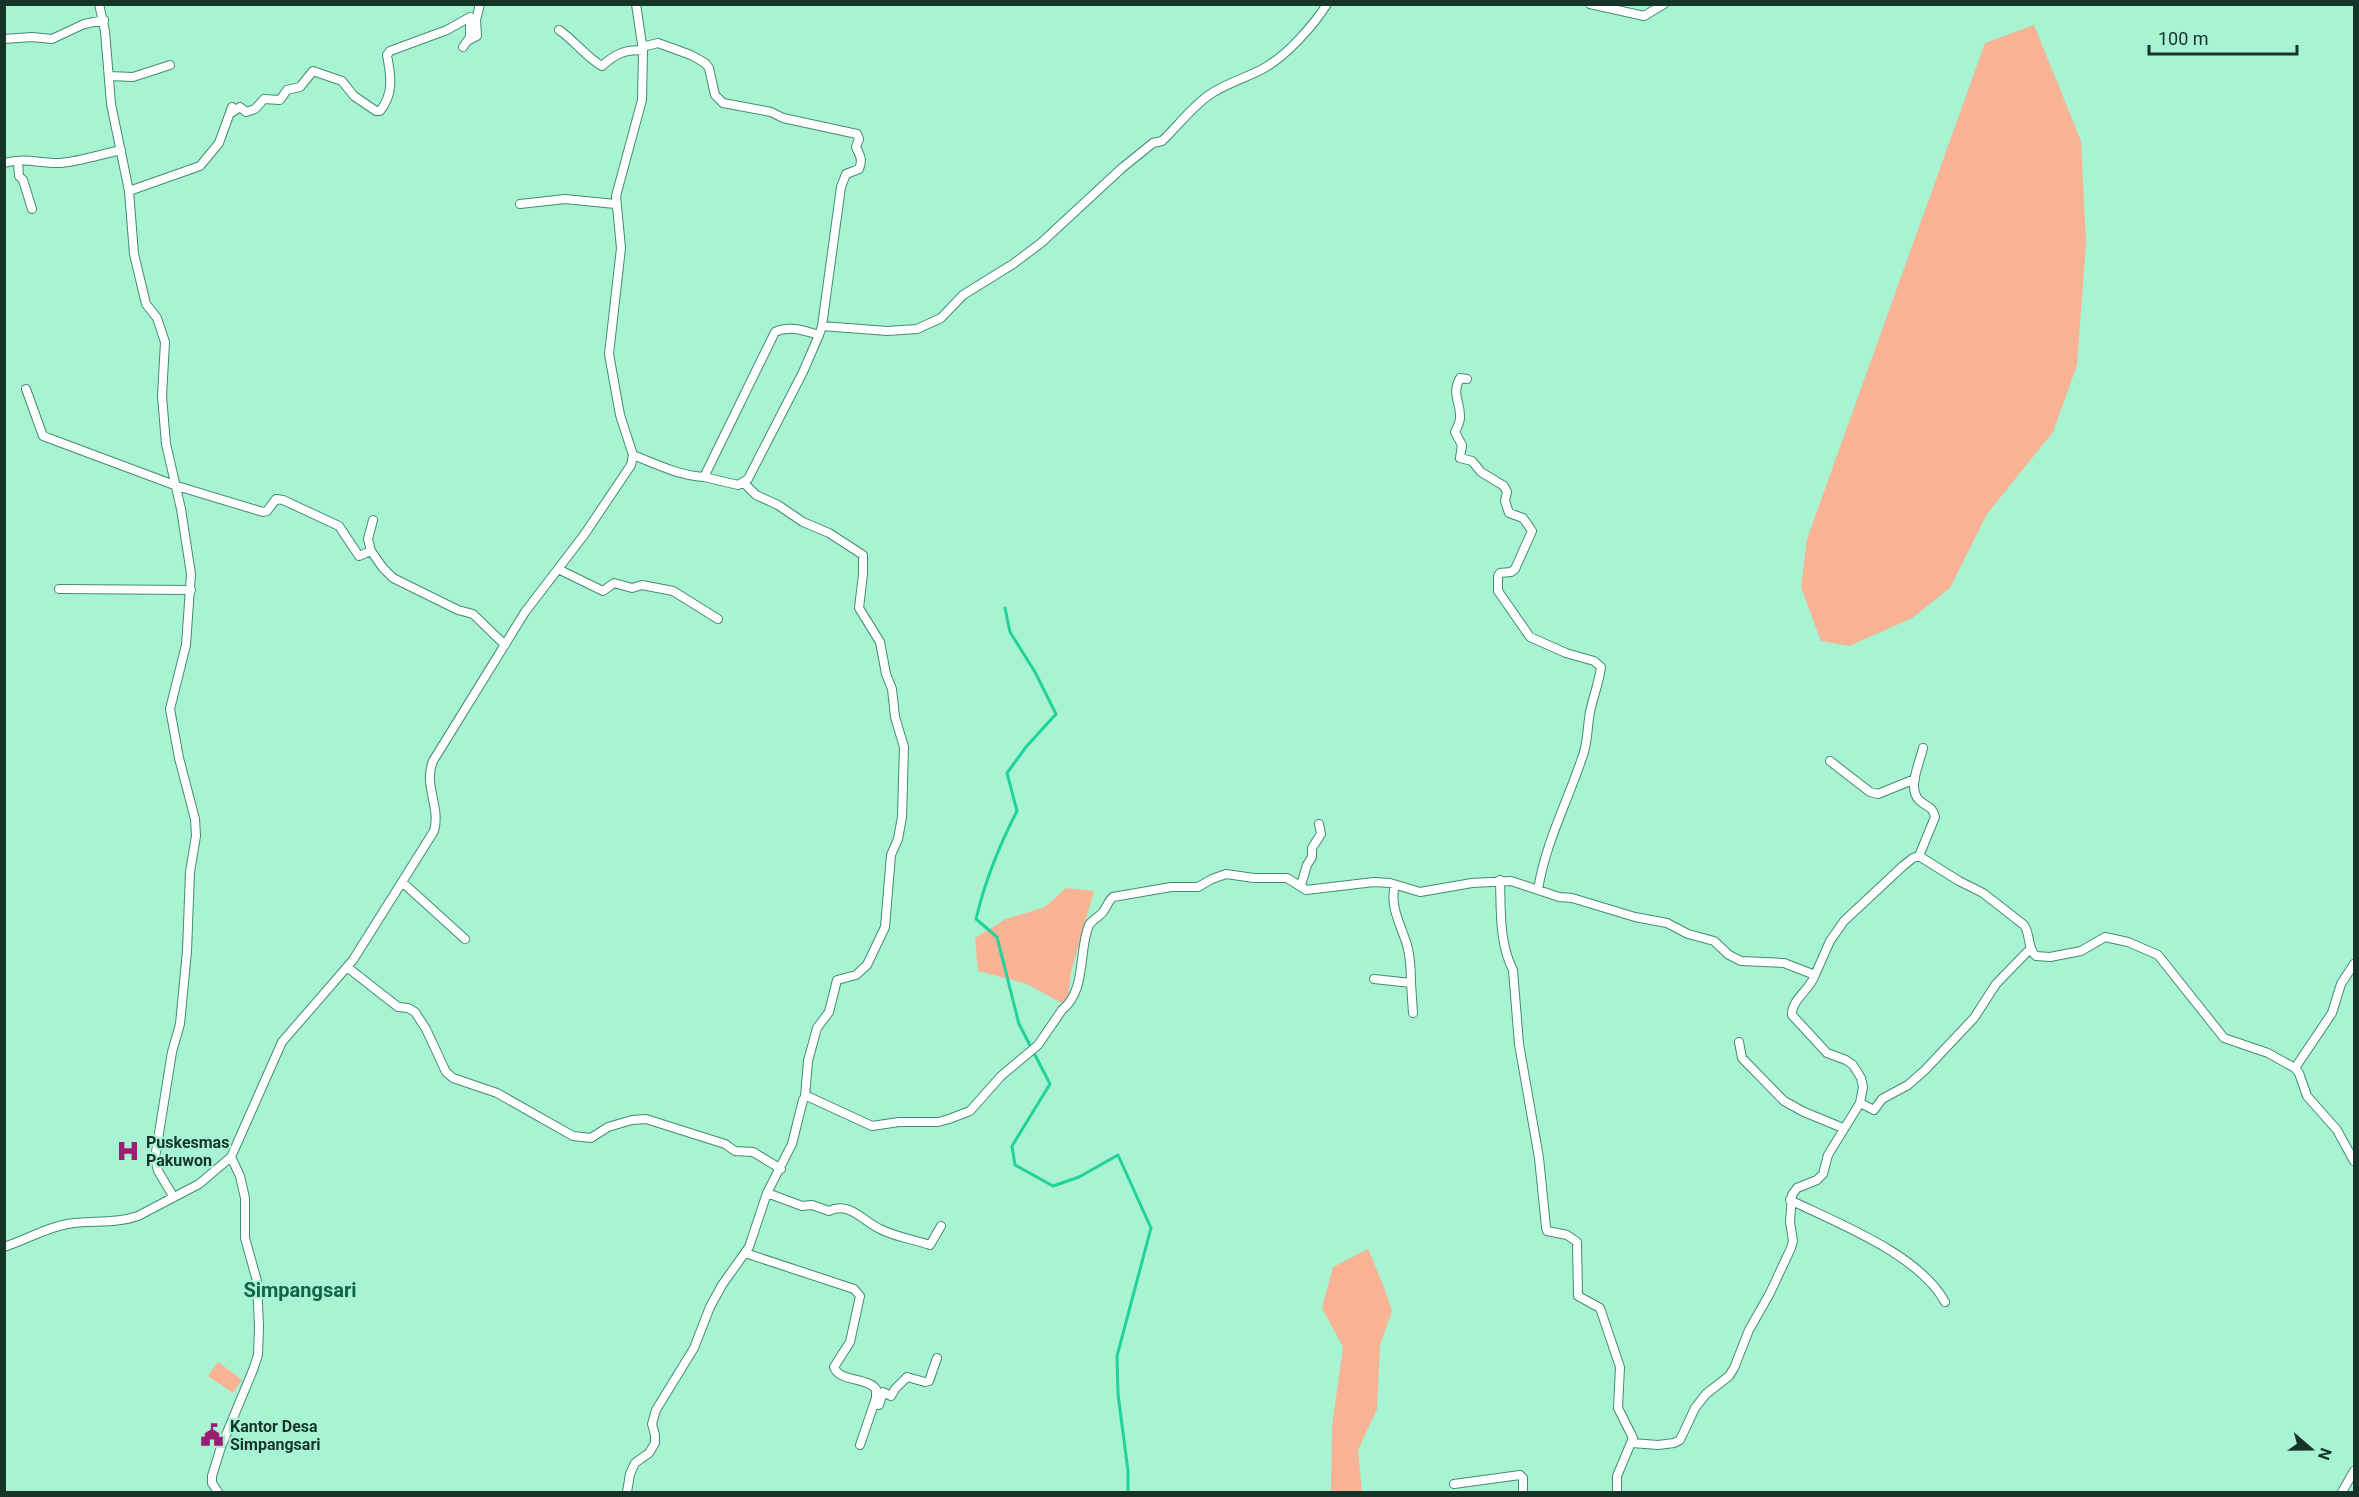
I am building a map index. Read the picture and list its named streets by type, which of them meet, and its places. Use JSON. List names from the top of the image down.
{
  "districts": ["Simpangsari"],
  "places": {
    "hospital": ["Puskesmas Pakuwon"],
    "public building": ["Kantor Desa Simpangsari"]
  },
  "scale_bar": "100 m",
  "north": "right"
}
